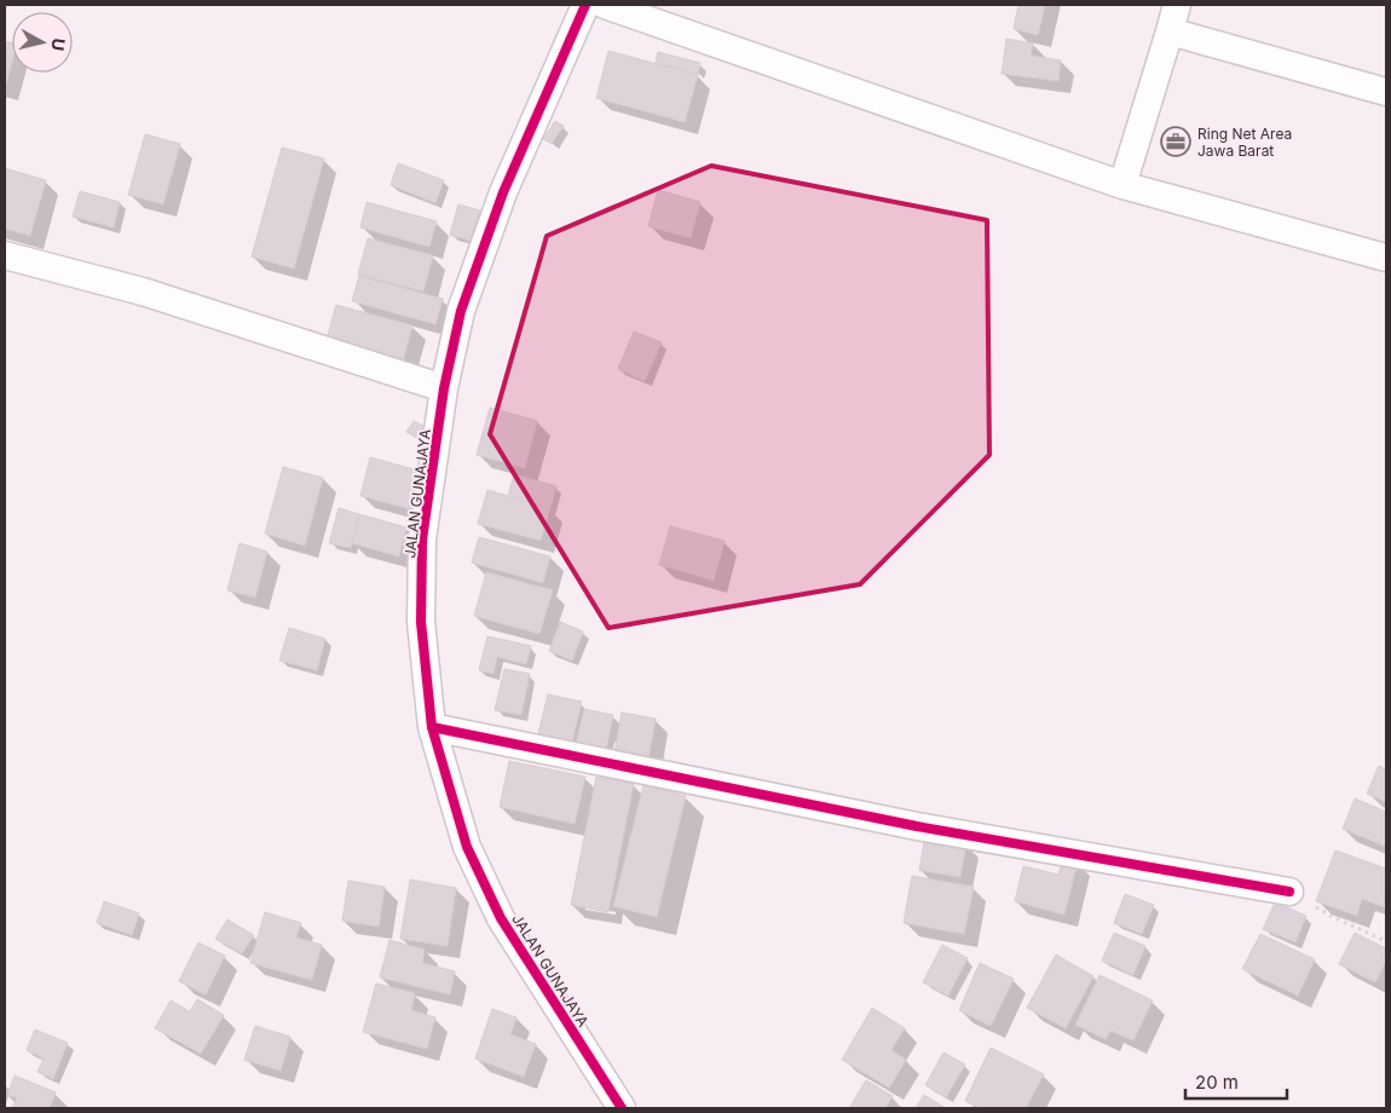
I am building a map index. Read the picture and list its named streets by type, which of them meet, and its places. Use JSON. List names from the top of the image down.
{
  "streets": {
    "street": ["JALAN GUNAJAYA"]
  },
  "places": {
    "office": ["Ring Net Area Jawa Barat"]
  },
  "scale_bar": "20 m",
  "north": "right"
}
